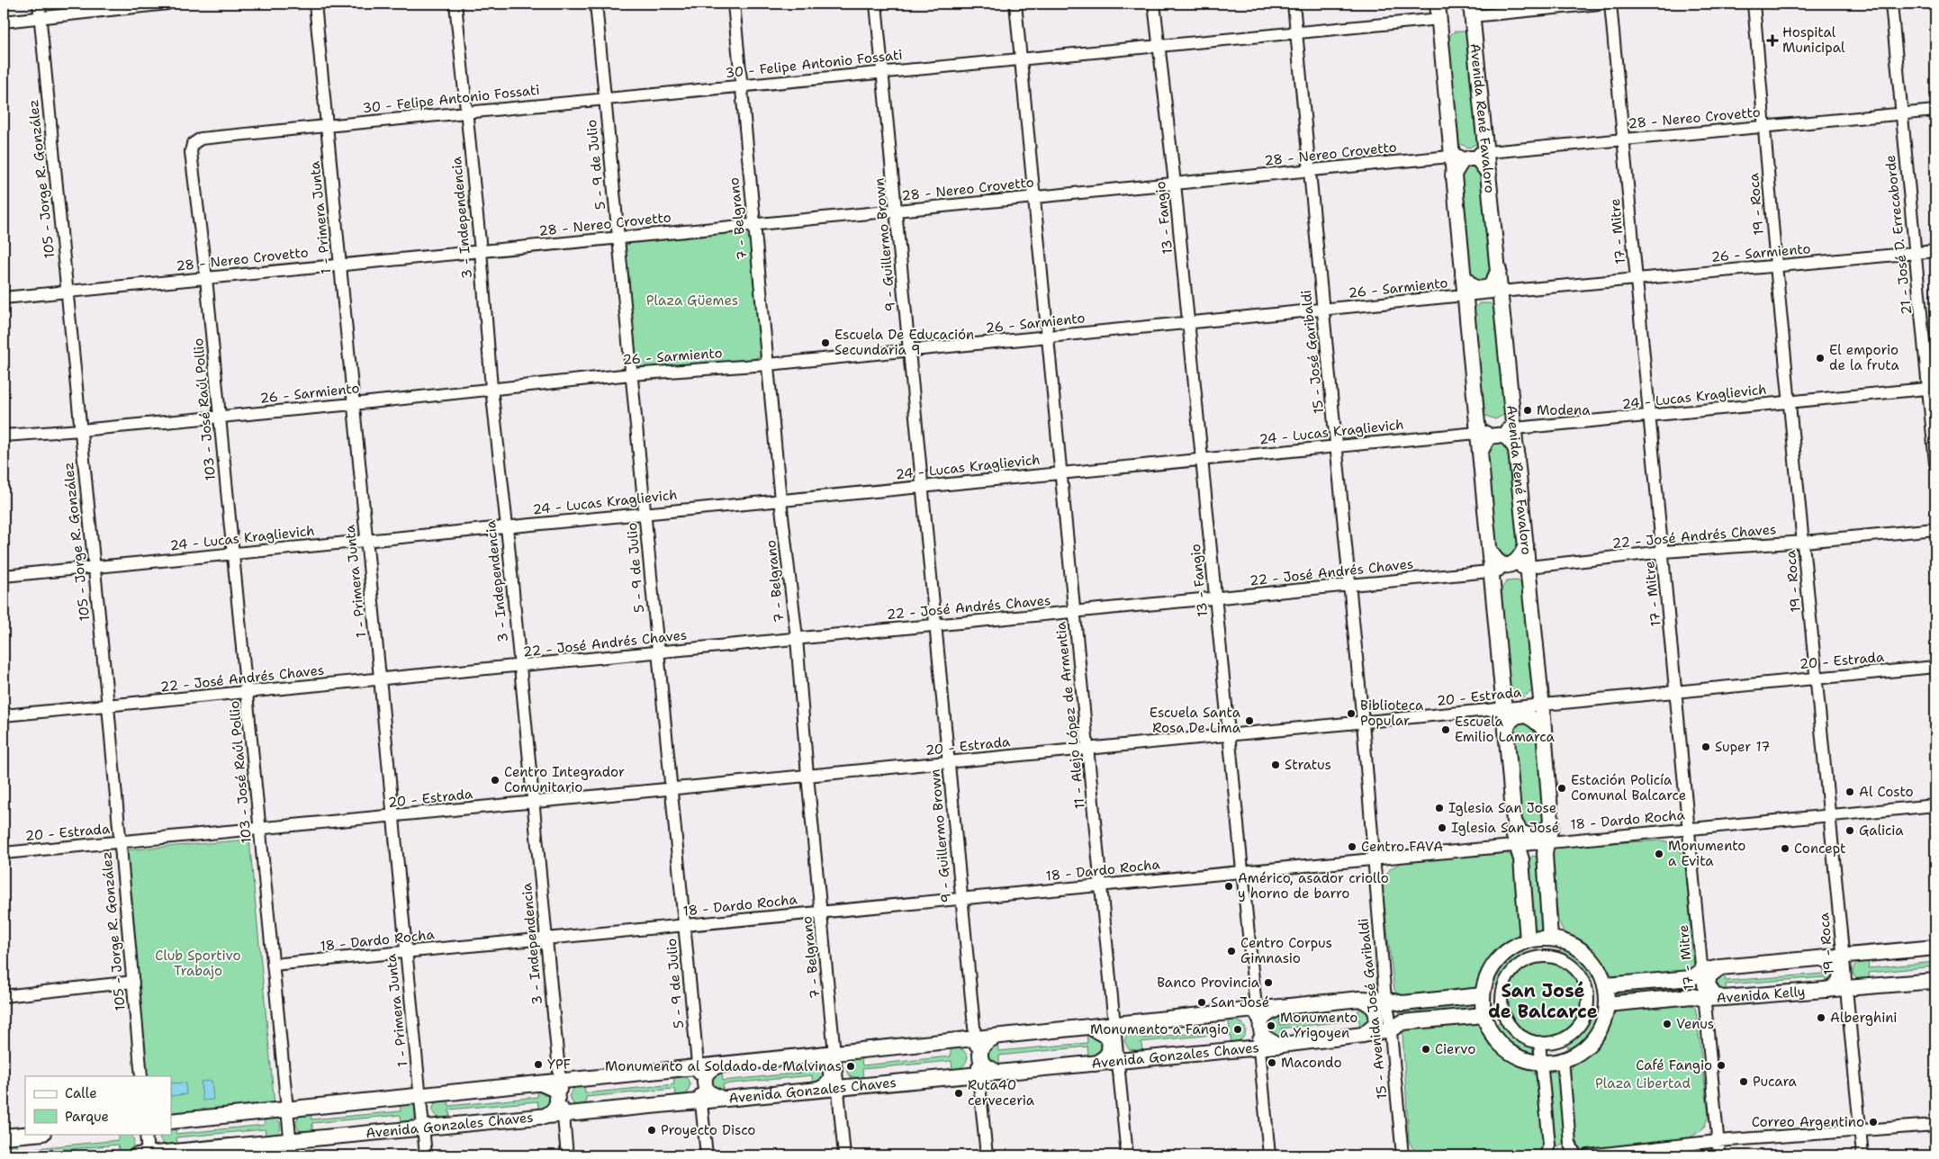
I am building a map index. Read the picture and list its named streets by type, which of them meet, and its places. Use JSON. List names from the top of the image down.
{
  "streets": {
    "main road": ["Avenida René Favaloro", "Avenida Kelly", "Avenida Gonzales Chaves"],
    "street": [
      "30 - Felipe Antonio Fossati",
      "28 - Nereo Crovetto",
      "5 - 9 de Julio",
      "105 - Jorge R. González",
      "19 - Roca",
      "1 - Primera Junta",
      "3 - Independencia",
      "13 - Fangio",
      "7 - Belgrano",
      "17 - Mitre",
      "21 - José D. Errecaborde",
      "9 - Guillermo Brown",
      "26 - Sarmiento",
      "15 - José Garibaldi",
      "24 - Lucas Kraglievich",
      "103 - José Raúl Pollio",
      "22 - José Andrés Chaves",
      "20 - Estrada",
      "11 - Alejo López de Armentia",
      "18 - Dardo Rocha",
      "15 - Avenida José Garibaldi"
    ]
  },
  "crossings": [
    ["30 - Felipe Antonio Fossati", "5 - 9 de Julio"],
    ["30 - Felipe Antonio Fossati", "1 - Primera Junta"],
    ["30 - Felipe Antonio Fossati", "3 - Independencia"],
    ["30 - Felipe Antonio Fossati", "13 - Fangio"],
    ["30 - Felipe Antonio Fossati", "7 - Belgrano"],
    ["30 - Felipe Antonio Fossati", "9 - Guillermo Brown"],
    ["30 - Felipe Antonio Fossati", "15 - José Garibaldi"],
    ["30 - Felipe Antonio Fossati", "103 - José Raúl Pollio"],
    ["30 - Felipe Antonio Fossati", "11 - Alejo López de Armentia"],
    ["Avenida René Favaloro", "28 - Nereo Crovetto"],
    ["Avenida René Favaloro", "26 - Sarmiento"],
    ["Avenida René Favaloro", "24 - Lucas Kraglievich"],
    ["Avenida René Favaloro", "22 - José Andrés Chaves"],
    ["Avenida René Favaloro", "20 - Estrada"],
    ["Avenida René Favaloro", "18 - Dardo Rocha"],
    ["Avenida René Favaloro", "Avenida Kelly"],
    ["28 - Nereo Crovetto", "5 - 9 de Julio"],
    ["28 - Nereo Crovetto", "105 - Jorge R. González"],
    ["28 - Nereo Crovetto", "19 - Roca"],
    ["28 - Nereo Crovetto", "1 - Primera Junta"],
    ["28 - Nereo Crovetto", "3 - Independencia"],
    ["28 - Nereo Crovetto", "13 - Fangio"],
    ["28 - Nereo Crovetto", "7 - Belgrano"],
    ["28 - Nereo Crovetto", "17 - Mitre"],
    ["28 - Nereo Crovetto", "21 - José D. Errecaborde"],
    ["28 - Nereo Crovetto", "9 - Guillermo Brown"],
    ["28 - Nereo Crovetto", "15 - José Garibaldi"],
    ["28 - Nereo Crovetto", "103 - José Raúl Pollio"],
    ["28 - Nereo Crovetto", "11 - Alejo López de Armentia"],
    ["5 - 9 de Julio", "26 - Sarmiento"],
    ["5 - 9 de Julio", "24 - Lucas Kraglievich"],
    ["5 - 9 de Julio", "22 - José Andrés Chaves"],
    ["5 - 9 de Julio", "20 - Estrada"],
    ["5 - 9 de Julio", "18 - Dardo Rocha"],
    ["5 - 9 de Julio", "Avenida Gonzales Chaves"],
    ["105 - Jorge R. González", "26 - Sarmiento"],
    ["105 - Jorge R. González", "24 - Lucas Kraglievich"],
    ["105 - Jorge R. González", "22 - José Andrés Chaves"],
    ["105 - Jorge R. González", "20 - Estrada"],
    ["19 - Roca", "26 - Sarmiento"],
    ["19 - Roca", "24 - Lucas Kraglievich"],
    ["19 - Roca", "22 - José Andrés Chaves"],
    ["19 - Roca", "20 - Estrada"],
    ["19 - Roca", "18 - Dardo Rocha"],
    ["19 - Roca", "Avenida Kelly"],
    ["1 - Primera Junta", "26 - Sarmiento"],
    ["1 - Primera Junta", "24 - Lucas Kraglievich"],
    ["1 - Primera Junta", "22 - José Andrés Chaves"],
    ["1 - Primera Junta", "20 - Estrada"],
    ["1 - Primera Junta", "18 - Dardo Rocha"],
    ["1 - Primera Junta", "Avenida Gonzales Chaves"],
    ["3 - Independencia", "26 - Sarmiento"],
    ["3 - Independencia", "24 - Lucas Kraglievich"],
    ["3 - Independencia", "22 - José Andrés Chaves"],
    ["3 - Independencia", "20 - Estrada"],
    ["3 - Independencia", "18 - Dardo Rocha"],
    ["3 - Independencia", "Avenida Gonzales Chaves"],
    ["13 - Fangio", "26 - Sarmiento"],
    ["13 - Fangio", "24 - Lucas Kraglievich"],
    ["13 - Fangio", "22 - José Andrés Chaves"],
    ["13 - Fangio", "20 - Estrada"],
    ["13 - Fangio", "18 - Dardo Rocha"],
    ["13 - Fangio", "Avenida Gonzales Chaves"],
    ["7 - Belgrano", "26 - Sarmiento"],
    ["7 - Belgrano", "24 - Lucas Kraglievich"],
    ["7 - Belgrano", "22 - José Andrés Chaves"],
    ["7 - Belgrano", "20 - Estrada"],
    ["7 - Belgrano", "18 - Dardo Rocha"],
    ["7 - Belgrano", "Avenida Gonzales Chaves"],
    ["17 - Mitre", "26 - Sarmiento"],
    ["17 - Mitre", "24 - Lucas Kraglievich"],
    ["17 - Mitre", "22 - José Andrés Chaves"],
    ["17 - Mitre", "20 - Estrada"],
    ["17 - Mitre", "18 - Dardo Rocha"],
    ["17 - Mitre", "Avenida Kelly"],
    ["21 - José D. Errecaborde", "26 - Sarmiento"],
    ["21 - José D. Errecaborde", "24 - Lucas Kraglievich"],
    ["9 - Guillermo Brown", "26 - Sarmiento"],
    ["9 - Guillermo Brown", "24 - Lucas Kraglievich"],
    ["9 - Guillermo Brown", "22 - José Andrés Chaves"],
    ["9 - Guillermo Brown", "20 - Estrada"],
    ["9 - Guillermo Brown", "18 - Dardo Rocha"],
    ["9 - Guillermo Brown", "Avenida Gonzales Chaves"],
    ["26 - Sarmiento", "15 - José Garibaldi"],
    ["26 - Sarmiento", "103 - José Raúl Pollio"],
    ["26 - Sarmiento", "11 - Alejo López de Armentia"],
    ["15 - José Garibaldi", "24 - Lucas Kraglievich"],
    ["15 - José Garibaldi", "22 - José Andrés Chaves"],
    ["15 - José Garibaldi", "20 - Estrada"],
    ["15 - José Garibaldi", "18 - Dardo Rocha"],
    ["15 - José Garibaldi", "15 - Avenida José Garibaldi"],
    ["24 - Lucas Kraglievich", "103 - José Raúl Pollio"],
    ["24 - Lucas Kraglievich", "11 - Alejo López de Armentia"],
    ["103 - José Raúl Pollio", "22 - José Andrés Chaves"],
    ["103 - José Raúl Pollio", "20 - Estrada"],
    ["103 - José Raúl Pollio", "18 - Dardo Rocha"],
    ["103 - José Raúl Pollio", "Avenida Gonzales Chaves"],
    ["22 - José Andrés Chaves", "11 - Alejo López de Armentia"],
    ["20 - Estrada", "11 - Alejo López de Armentia"],
    ["11 - Alejo López de Armentia", "18 - Dardo Rocha"],
    ["11 - Alejo López de Armentia", "Avenida Gonzales Chaves"],
    ["18 - Dardo Rocha", "15 - Avenida José Garibaldi"],
    ["15 - Avenida José Garibaldi", "Avenida Gonzales Chaves"]
  ],
  "districts": ["San José de Balcarce"],
  "parks": ["Plaza Güemes", "Club Sportivo Trabajo", "Plaza Libertad"],
  "places": {
    "health": ["Hospital Municipal"],
    "other": [
      "Escuela De Educación Secundaria 9",
      "El emporio de la fruta",
      "Modena",
      "Biblioteca Popular",
      "Escuela Santa Rosa De Lima",
      "Escuela Emilio Lamarca",
      "Super 17",
      "Stratus",
      "Centro Integrador Comunitario",
      "Estación Policía Comunal Balcarce",
      "Al Costo",
      "Iglesia San Jose",
      "Iglesia San José",
      "Galicia",
      "Centro FAVA",
      "Concept",
      "Monumento a Evita",
      "Américo, asador criollo y horno de barro",
      "Centro Corpus Gimnasio",
      "Banco Provincia",
      "San José",
      "Alberghini",
      "Venus",
      "Monumento a Yrigoyen",
      "Monumento a Fangio",
      "Ciervo",
      "Macondo",
      "YPF",
      "Café Fangio",
      "Monumento al Soldado de Malvinas",
      "Pucara",
      "Ruta40 cerveceria",
      "Correo Argentino",
      "Proyecto Disco"
    ]
  },
  "legend": ["Calle", "Parque"]
}
